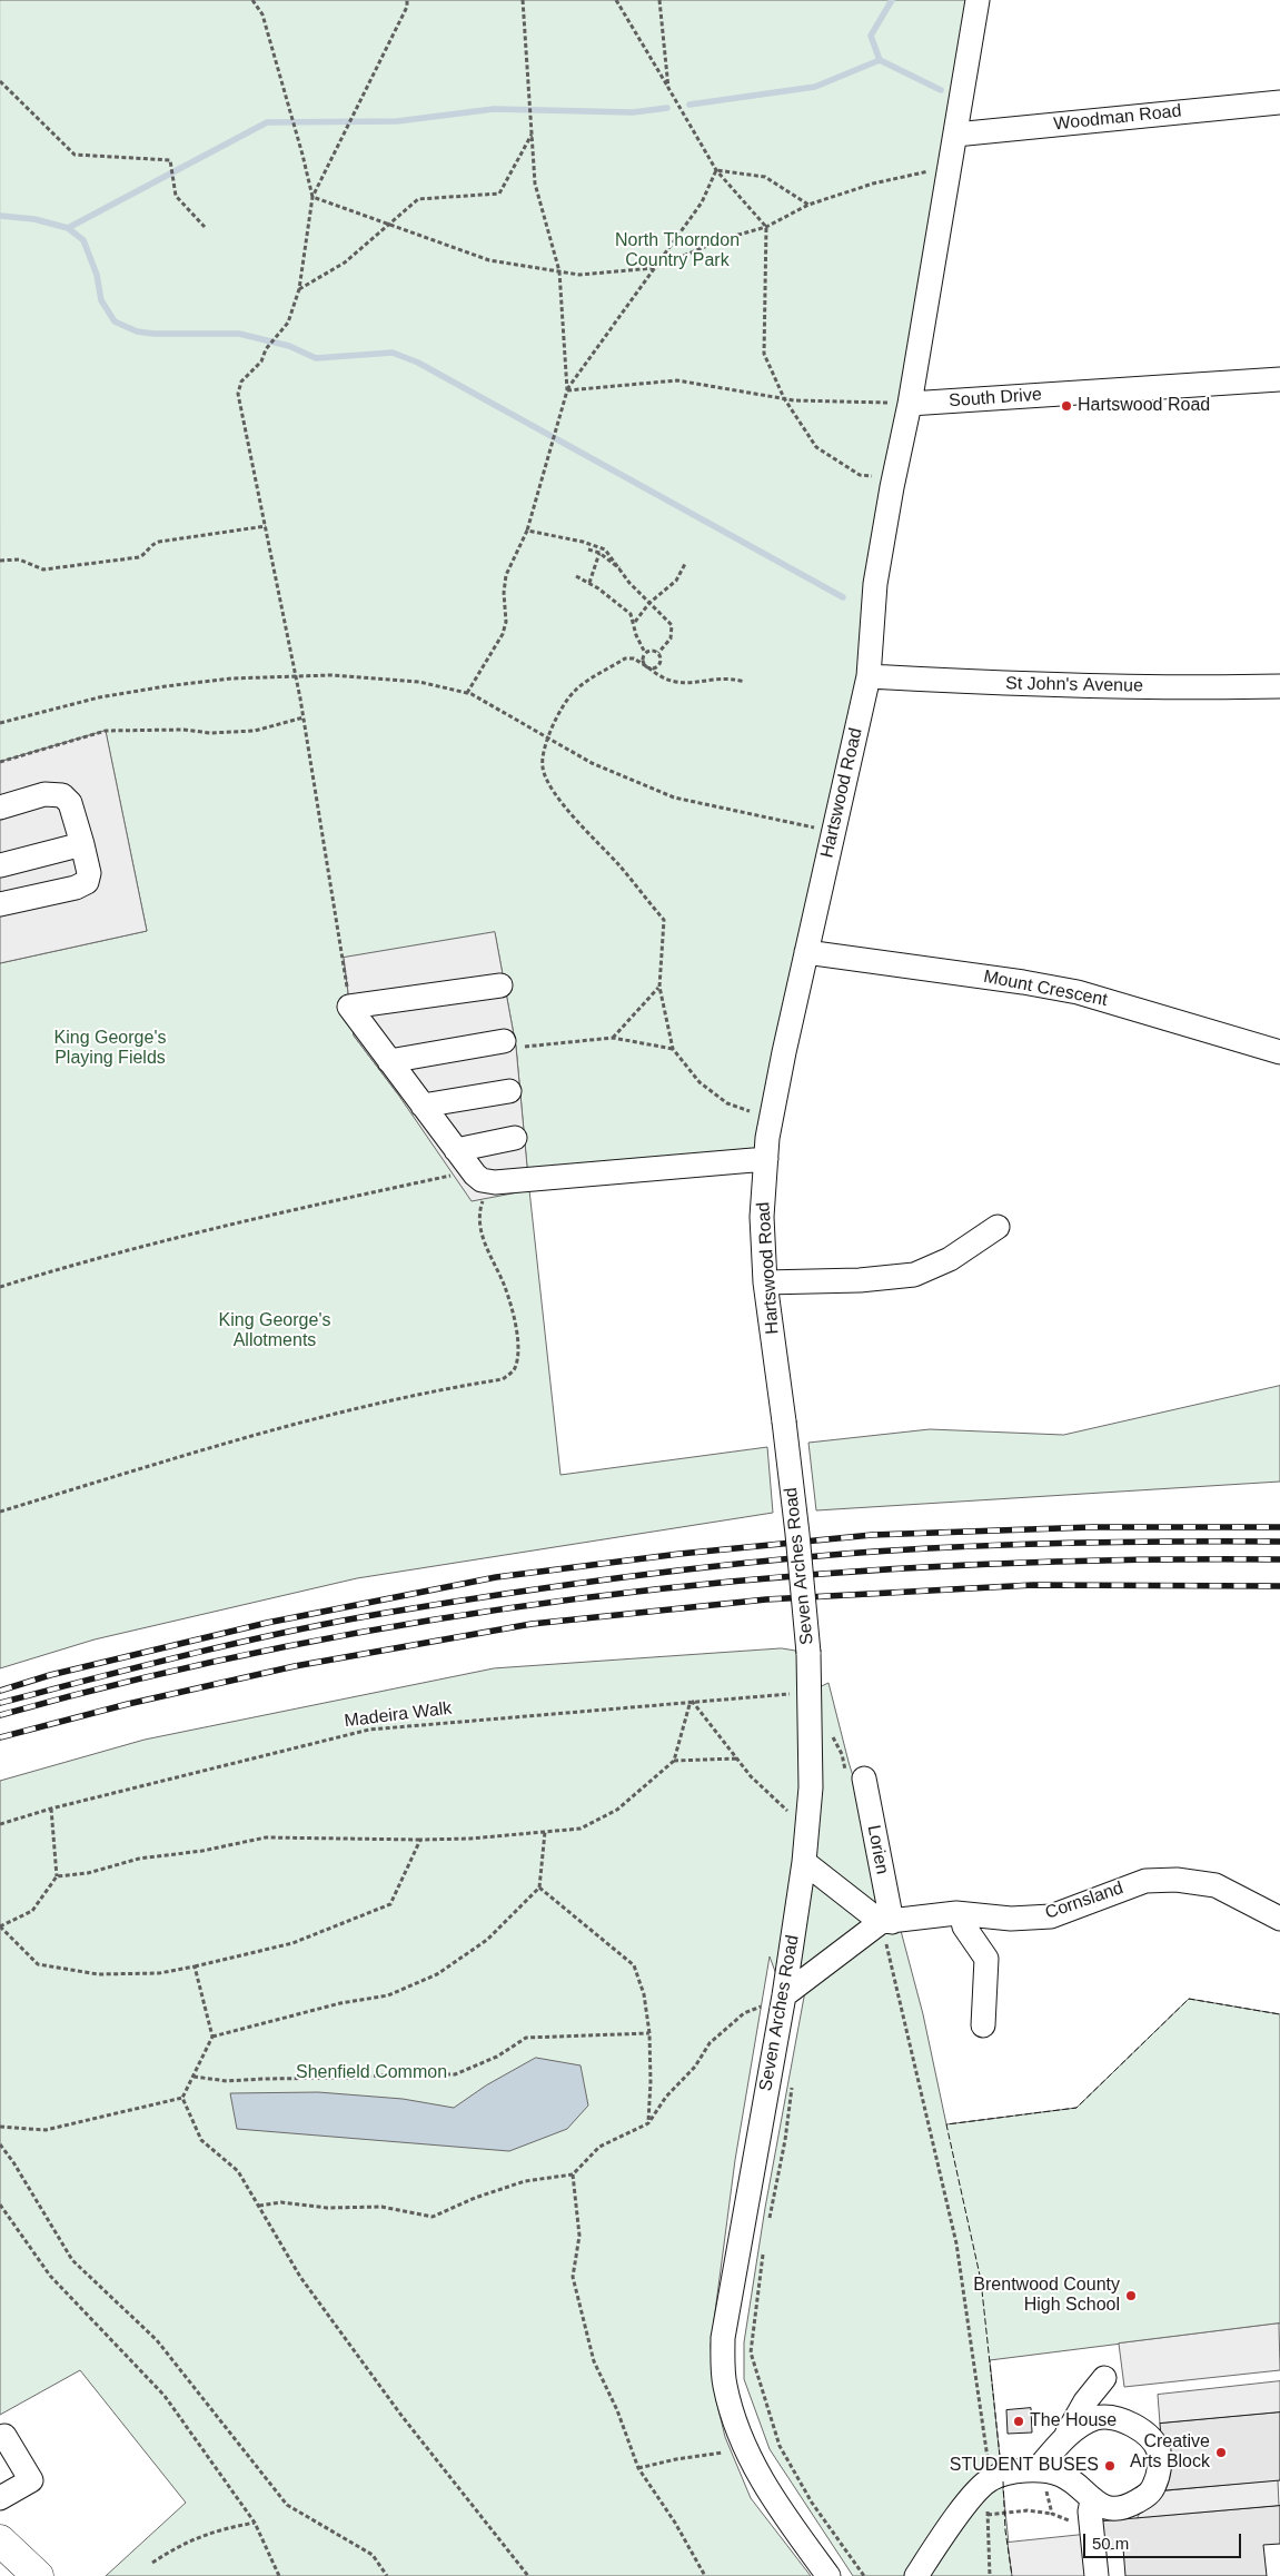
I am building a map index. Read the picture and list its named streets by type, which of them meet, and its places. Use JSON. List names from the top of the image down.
{
  "streets": {
    "street": [
      "Woodman Road",
      "South Drive",
      "St John's Avenue",
      "Hartswood Road",
      "Mount Crescent",
      "Seven Arches Road",
      "Lorien",
      "Cornsland"
    ],
    "path": ["Madeira Walk"]
  },
  "crossings": [
    ["Woodman Road", "Hartswood Road"],
    ["South Drive", "Hartswood Road"],
    ["St John's Avenue", "Hartswood Road"],
    ["Hartswood Road", "Mount Crescent"],
    ["Hartswood Road", "Seven Arches Road"],
    ["Seven Arches Road", "Madeira Walk"],
    ["Seven Arches Road", "Cornsland"],
    ["Lorien", "Cornsland"]
  ],
  "parks": [
    "North Thorndon Country Park",
    "King George's Playing Fields",
    "King George's Allotments",
    "Shenfield Common"
  ],
  "places": [
    "Hartswood Road",
    "Brentwood County High School",
    "The House",
    "Creative Arts Block",
    "STUDENT BUSES"
  ],
  "scale_bar": "50 m"
}
